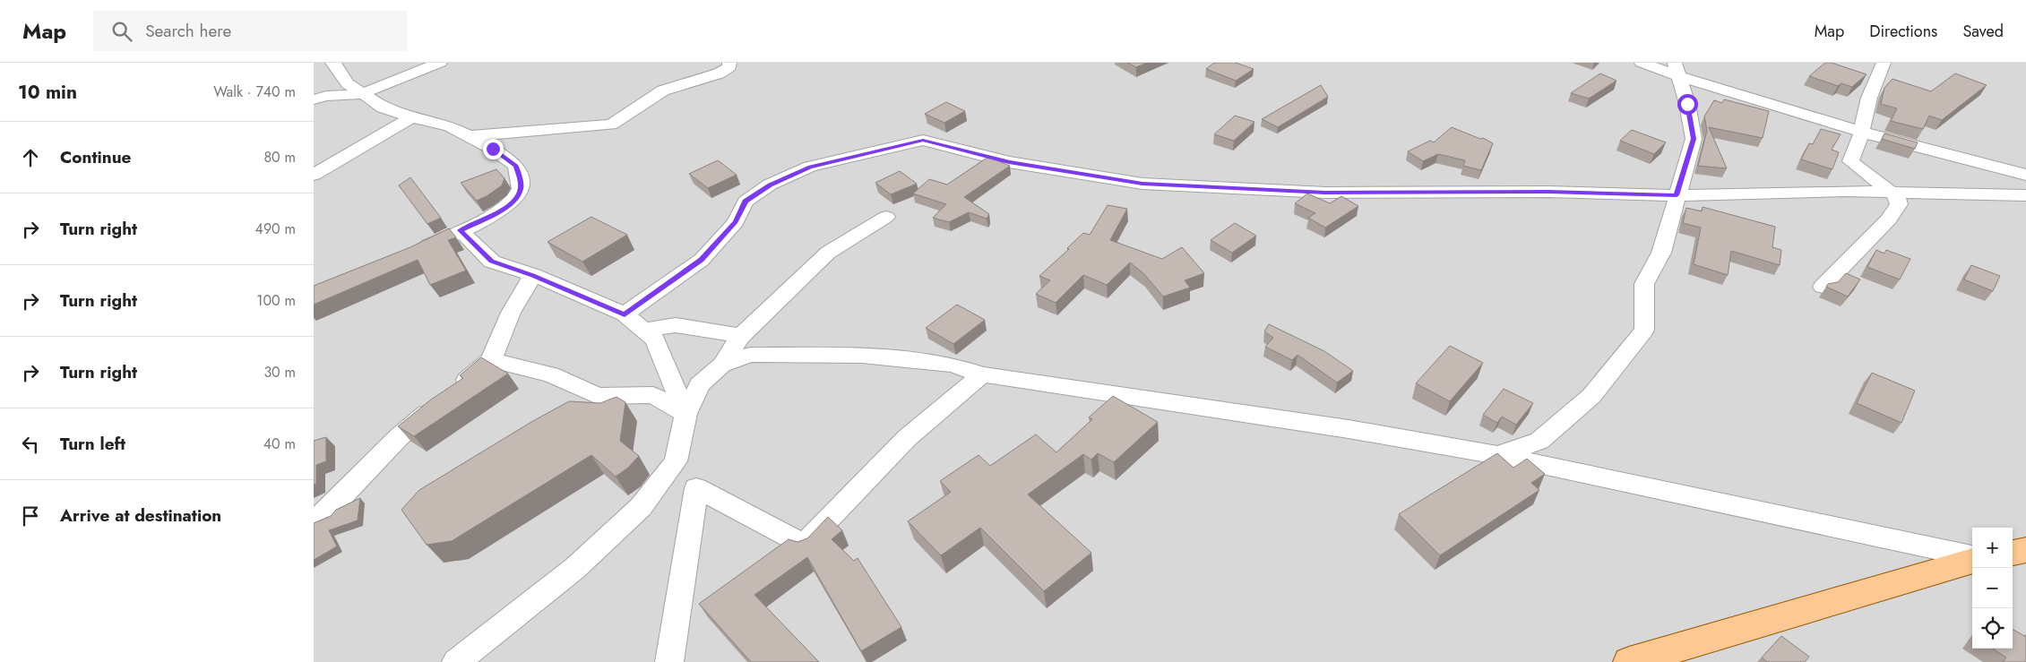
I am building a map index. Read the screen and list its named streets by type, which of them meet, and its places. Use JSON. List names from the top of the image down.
{
  "page": {
    "header": "Map",
    "search": "Search here",
    "nav": ["Map", "Directions", "Saved"],
    "heading": ["10 min", "Walk · 740 m"],
    "list": [
      ["Continue", "80 m"],
      ["Turn right", "490 m"],
      ["Turn right", "100 m"],
      ["Turn right", "30 m"],
      ["Turn left", "40 m"],
      "Arrive at destination"
    ],
    "map_buttons": ["+", "−"]
  }
}
